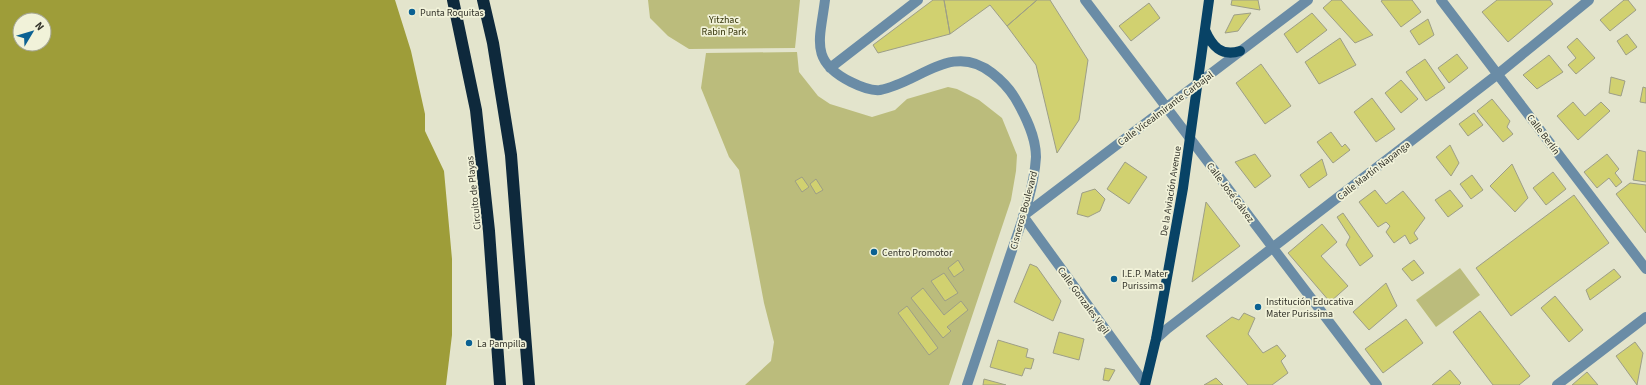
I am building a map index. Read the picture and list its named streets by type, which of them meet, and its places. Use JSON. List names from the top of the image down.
{
  "streets": {
    "highway": ["Circuito de Playas"],
    "main road": ["De la Aviación Avenue"],
    "street": [
      "Calle Vicealmirante Carbajal",
      "Calle Berlín",
      "Calle Martín Napanga",
      "Calle José Gálvez",
      "Cisneros Boulevard",
      "Calle Gonzales Vigil"
    ]
  },
  "crossings": [
    ["Calle Vicealmirante Carbajal", "De la Aviación Avenue"],
    ["Calle Vicealmirante Carbajal", "Calle José Gálvez"],
    ["Calle Vicealmirante Carbajal", "Cisneros Boulevard"],
    ["Calle Vicealmirante Carbajal", "Calle Gonzales Vigil"],
    ["Calle Berlín", "Calle Martín Napanga"],
    ["Calle Martín Napanga", "De la Aviación Avenue"],
    ["Calle Martín Napanga", "Calle José Gálvez"],
    ["De la Aviación Avenue", "Calle José Gálvez"],
    ["De la Aviación Avenue", "Calle Gonzales Vigil"],
    ["Cisneros Boulevard", "Calle Gonzales Vigil"]
  ],
  "parks": ["Yitzhac Rabin Park"],
  "places": [
    "Punta Roquitas",
    "Centro Promotor",
    "I.E.P. Mater Purissima",
    "Institución Educativa Mater Purissima",
    "La Pampilla"
  ],
  "north": "top right"
}
